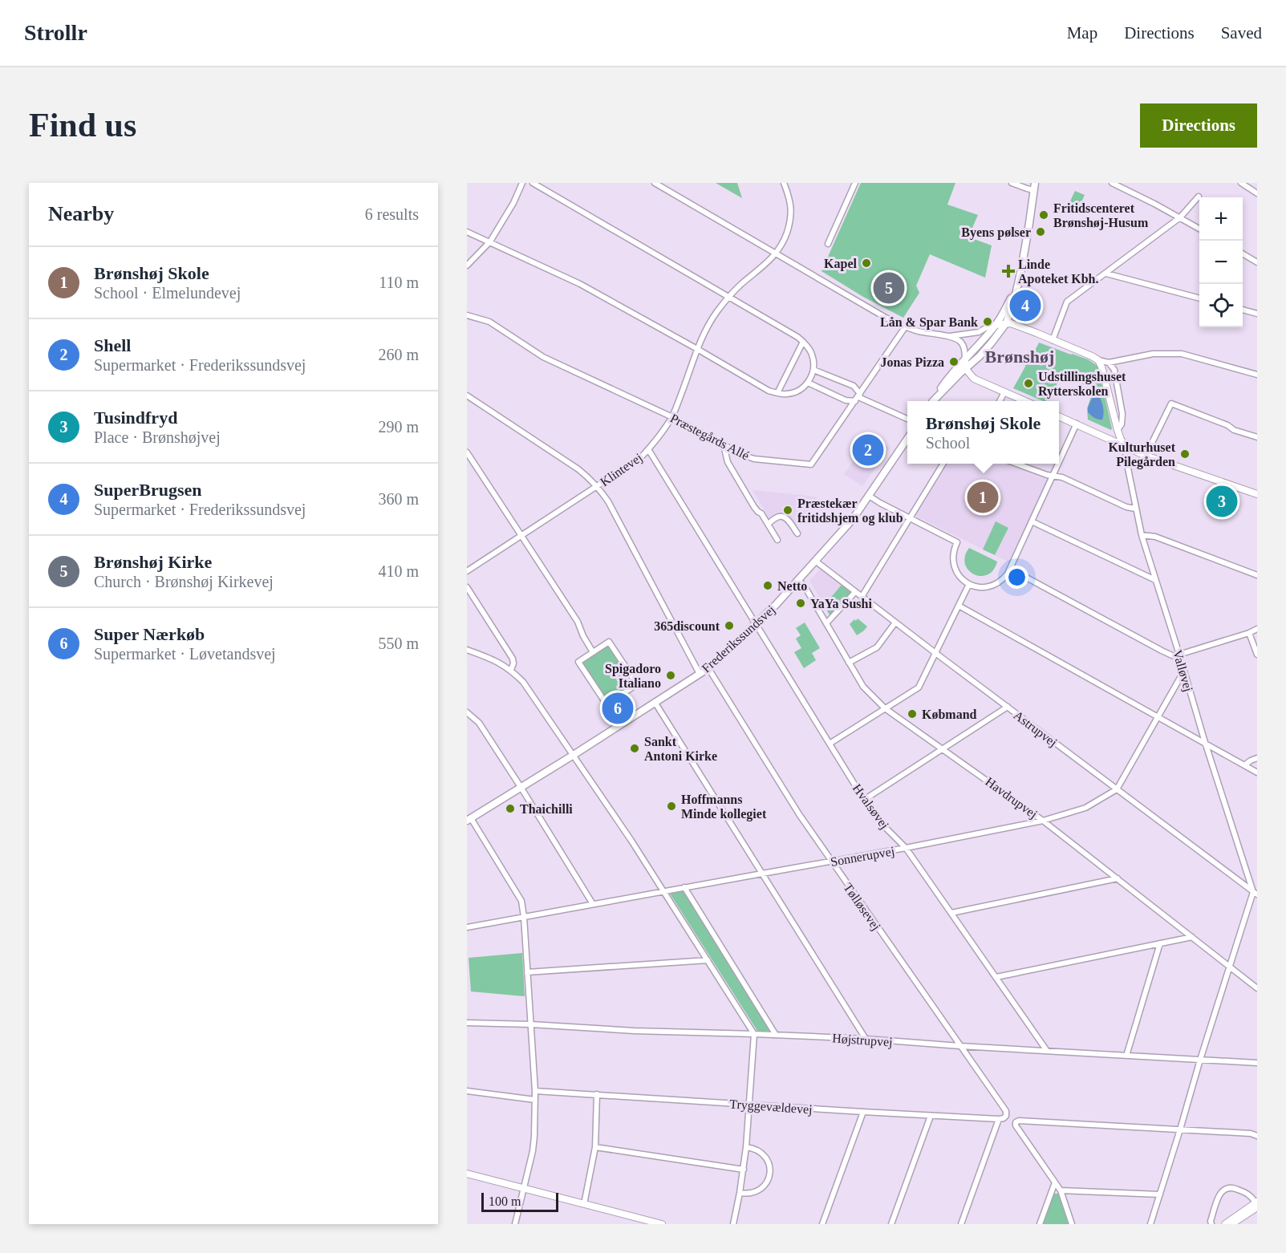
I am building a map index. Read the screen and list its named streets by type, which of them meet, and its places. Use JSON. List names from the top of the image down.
{
  "streets": {
    "main road": ["Frederikssundsvej"],
    "street": [
      "Præstegårds Allé",
      "Klintevej",
      "Valløvej",
      "Astrupvej",
      "Havdrupvej",
      "Hvalsøvej",
      "Sonnerupvej",
      "Tølløsevej",
      "Højstrupvej",
      "Tryggevældevej"
    ]
  },
  "crossings": [
    ["Præstegårds Allé", "Klintevej"],
    ["Klintevej", "Hvalsøvej"],
    ["Frederikssundsvej", "Astrupvej"],
    ["Frederikssundsvej", "Havdrupvej"],
    ["Frederikssundsvej", "Hvalsøvej"],
    ["Frederikssundsvej", "Tølløsevej"],
    ["Valløvej", "Astrupvej"],
    ["Astrupvej", "Sonnerupvej"],
    ["Havdrupvej", "Sonnerupvej"],
    ["Hvalsøvej", "Sonnerupvej"],
    ["Hvalsøvej", "Højstrupvej"],
    ["Sonnerupvej", "Tølløsevej"],
    ["Tølløsevej", "Højstrupvej"],
    ["Tølløsevej", "Tryggevældevej"]
  ],
  "districts": ["Brønshøj"],
  "places": {
    "other": [
      "Fritidscenteret Brønshøj-Husum",
      "Byens pølser",
      "Kapel",
      "Lån & Spar Bank",
      "Jonas Pizza",
      "Udstillingshuset Rytterskolen",
      "Kulturhuset Pilegården",
      "Præstekær fritidshjem og klub",
      "Netto",
      "YaYa Sushi",
      "365discount",
      "Spigadoro Italiano",
      "Købmand",
      "Sankt Antoni Kirke",
      "Hoffmanns Minde kollegiet",
      "Thaichilli"
    ],
    "health": ["Linde Apoteket Kbh."]
  },
  "scale_bar": "100 m",
  "page": {
    "header": "Strollr",
    "nav": ["Map", "Directions", "Saved"],
    "buttons": "Directions",
    "title": "Find us",
    "heading": ["Nearby", "6 results"],
    "map_buttons": ["+", "−"],
    "list": [
      {
        "mark": "1",
        "name": "Brønshøj Skole",
        "note": "School · Elmelundevej",
        "value": "110 m"
      },
      {
        "mark": "2",
        "name": "Shell",
        "note": "Supermarket · Frederikssundsvej",
        "value": "260 m"
      },
      {
        "mark": "3",
        "name": "Tusindfryd",
        "note": "Place · Brønshøjvej",
        "value": "290 m"
      },
      {
        "mark": "4",
        "name": "SuperBrugsen",
        "note": "Supermarket · Frederikssundsvej",
        "value": "360 m"
      },
      {
        "mark": "5",
        "name": "Brønshøj Kirke",
        "note": "Church · Brønshøj Kirkevej",
        "value": "410 m"
      },
      {
        "mark": "6",
        "name": "Super Nærkøb",
        "note": "Supermarket · Løvetandsvej",
        "value": "550 m"
      }
    ],
    "pins": [
      "5",
      "4",
      "2",
      "1",
      "3",
      "6"
    ],
    "popup": ["Brønshøj Skole", "School"],
    "scale": "100 m"
  }
}
